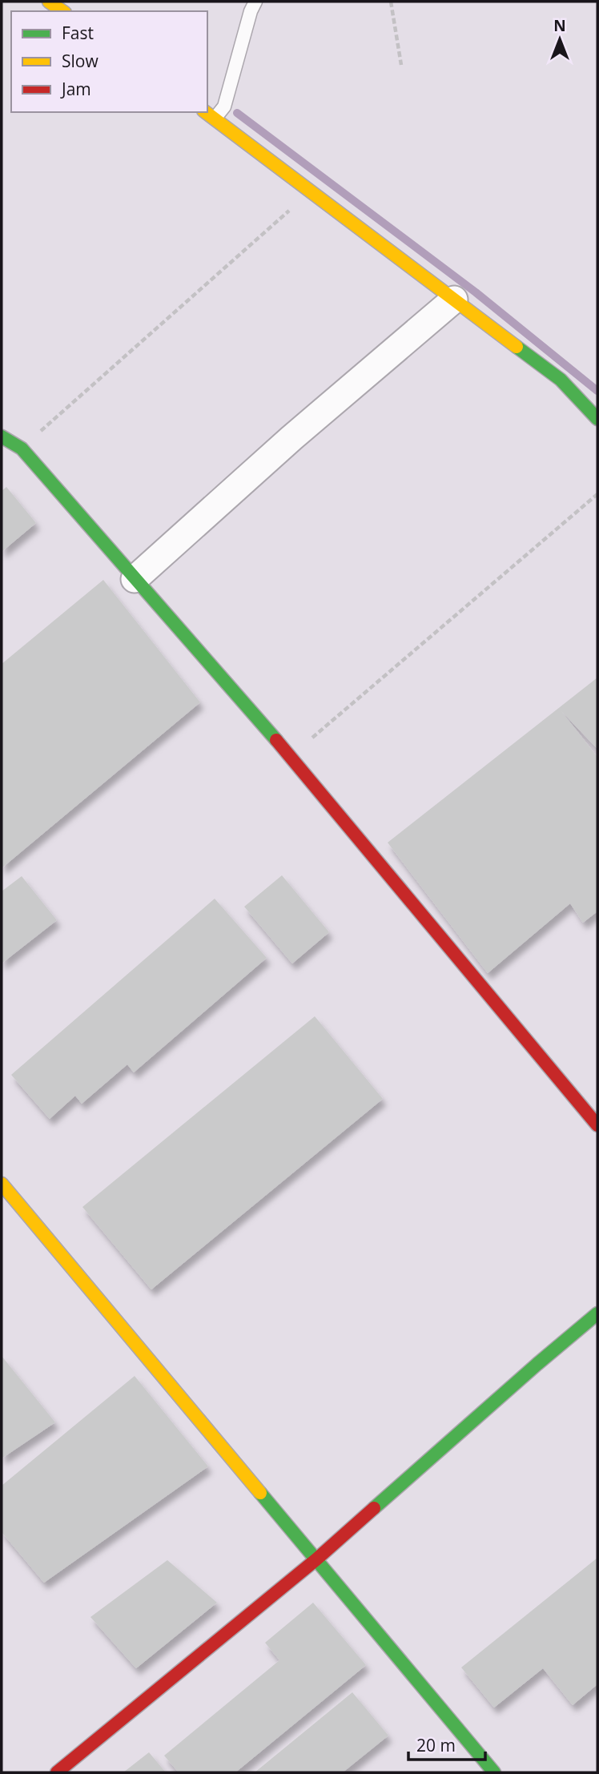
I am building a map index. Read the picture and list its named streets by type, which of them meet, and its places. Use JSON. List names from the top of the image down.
{
  "legend": ["Fast", "Slow", "Jam"],
  "scale_bar": "20 m",
  "north": "top"
}
